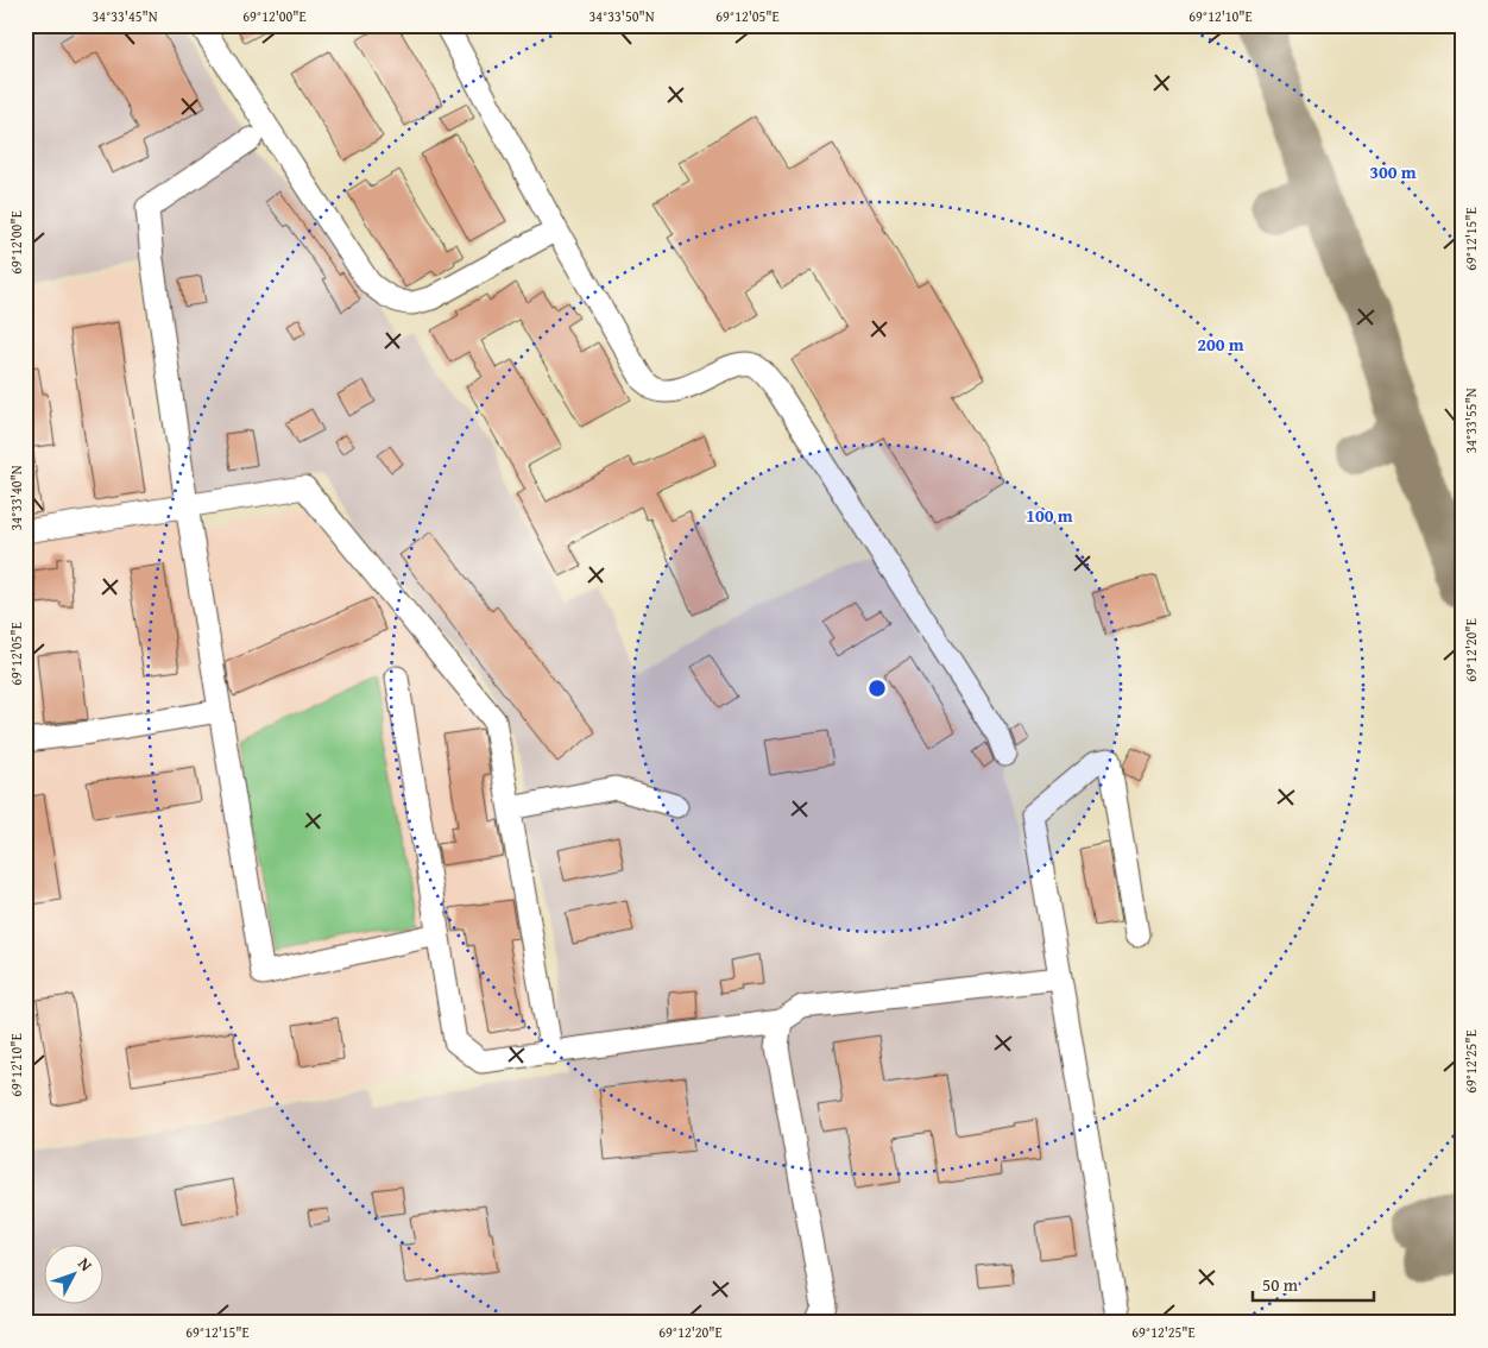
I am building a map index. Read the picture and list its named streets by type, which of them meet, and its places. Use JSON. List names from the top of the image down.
{
  "scale_bar": "50 m",
  "north": "top right",
  "coordinates": [
    "34°33'45\"N",
    "69°12'00\"E",
    "34°33'50\"N",
    "69°12'05\"E",
    "69°12'10\"E",
    "69°12'15\"E",
    "34°33'55\"N",
    "34°33'40\"N",
    "69°12'20\"E",
    "69°12'25\"E"
  ],
  "rings": ["300 m", "200 m", "100 m"]
}
